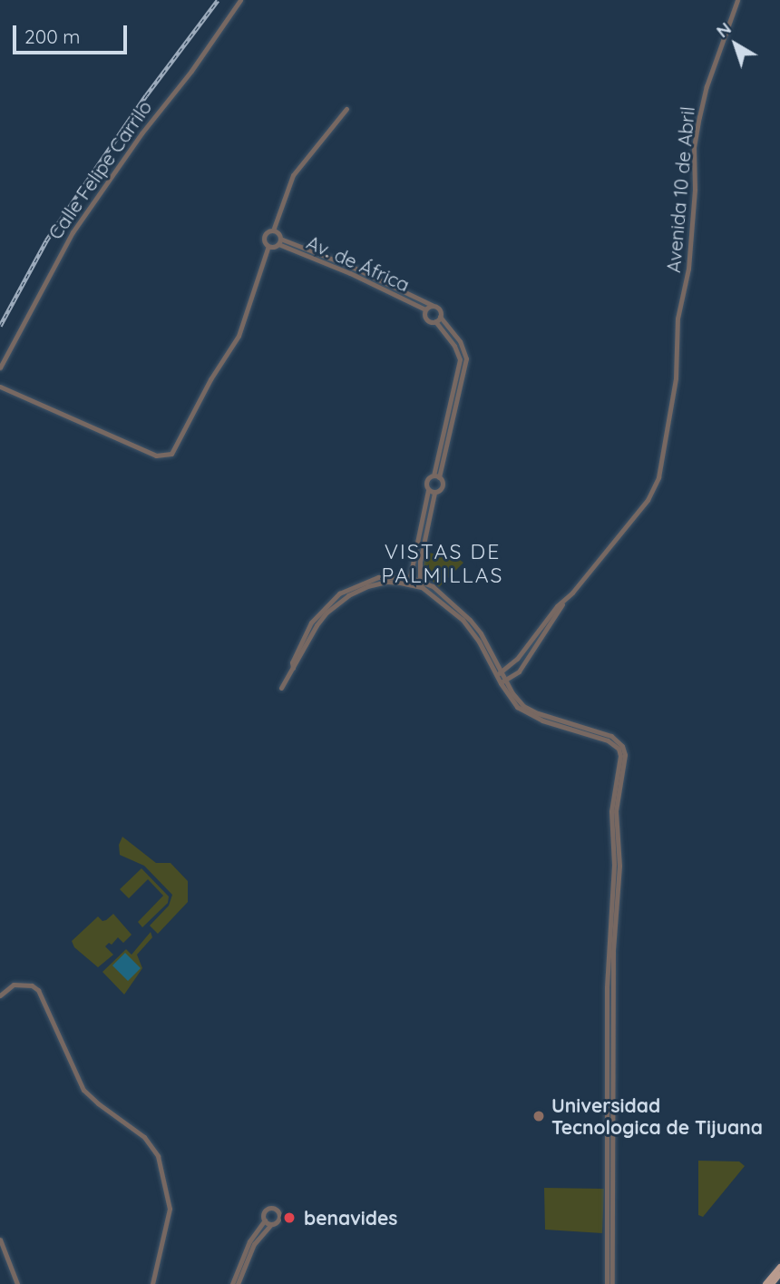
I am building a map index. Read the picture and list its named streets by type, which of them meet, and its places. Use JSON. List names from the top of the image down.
{
  "streets": {
    "street": ["Calle Felipe Carrilo", "Avenida 10 de Abril", "Av. de África"]
  },
  "districts": ["VISTAS DE PALMILLAS"],
  "places": ["Universidad Tecnologica de Tijuana", "benavides"],
  "scale_bar": "200 m",
  "north": "top left"
}
